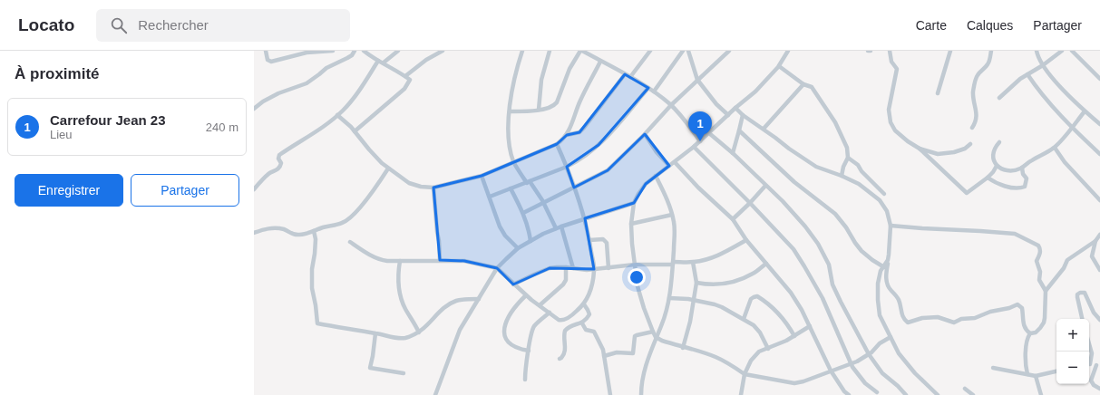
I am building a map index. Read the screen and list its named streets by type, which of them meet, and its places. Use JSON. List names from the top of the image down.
{
  "page": {
    "header": "Locato",
    "search": "Rechercher",
    "nav": ["Carte", "Calques", "Partager"],
    "heading": "À proximité",
    "list": [
      {
        "mark": "1",
        "name": "Carrefour Jean 23",
        "note": "Lieu",
        "value": "240 m"
      }
    ],
    "pins": "1",
    "buttons": ["Enregistrer", "Partager"],
    "map_buttons": ["+", "−"]
  }
}
